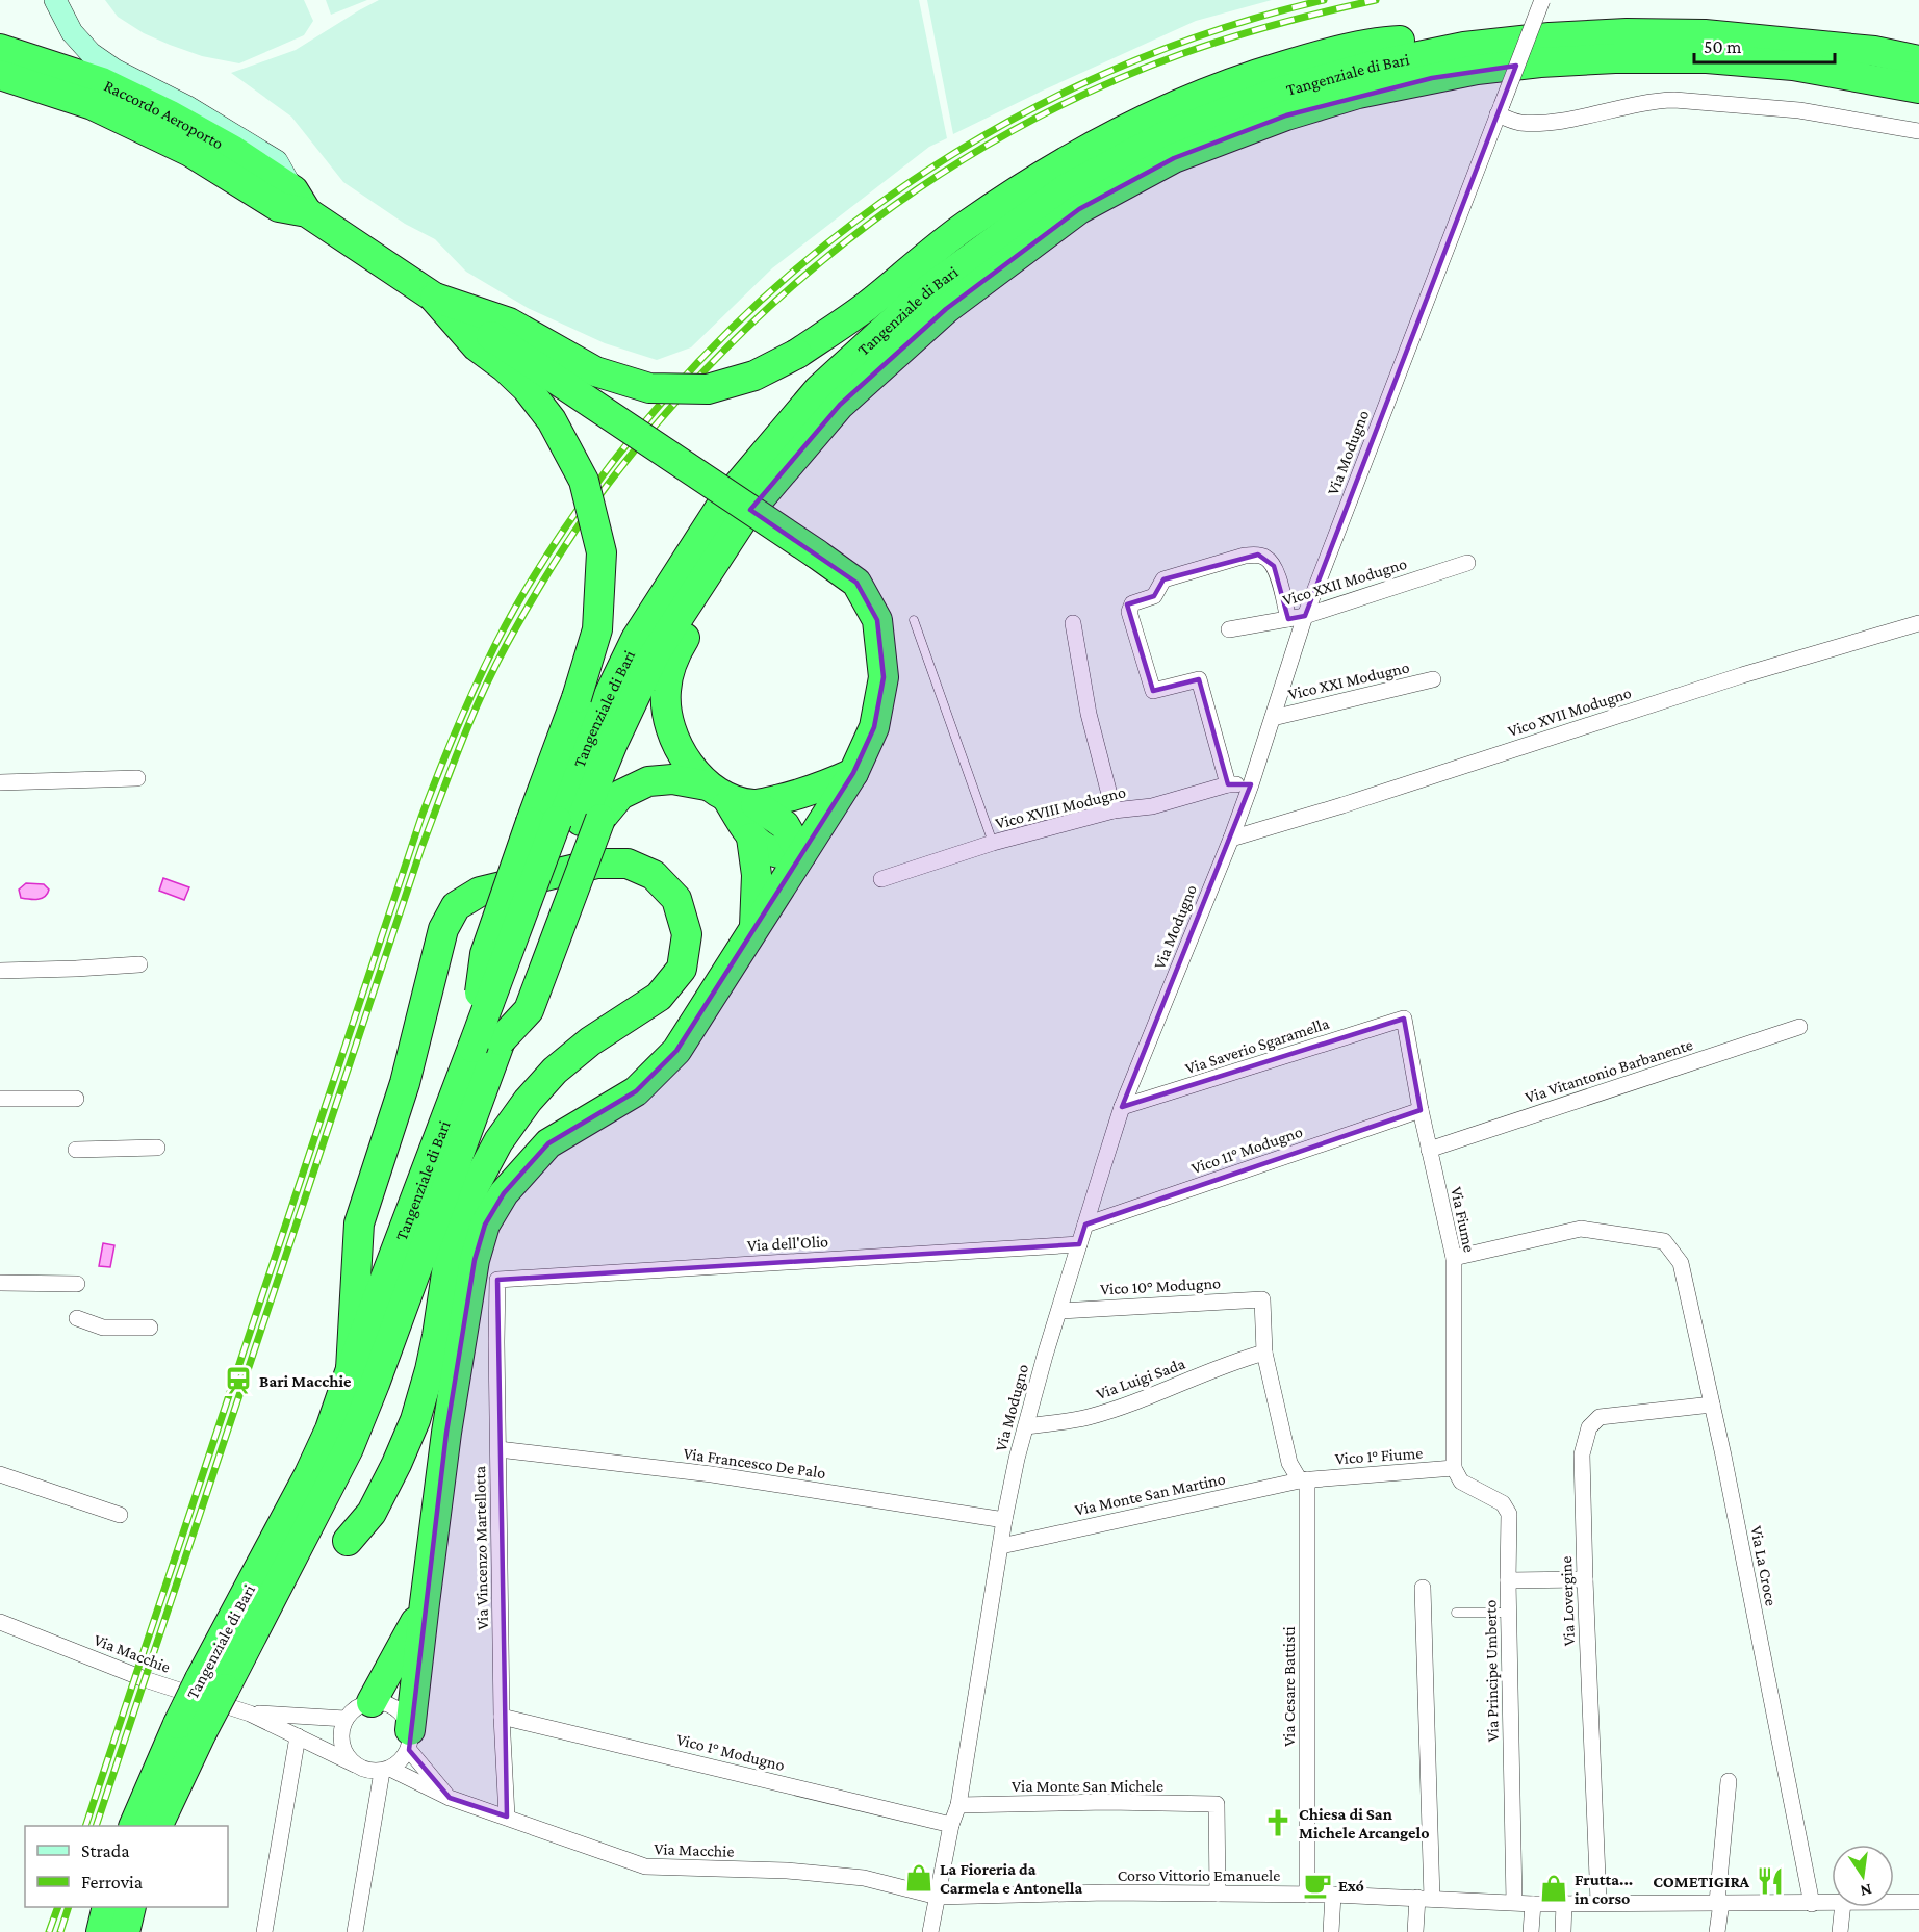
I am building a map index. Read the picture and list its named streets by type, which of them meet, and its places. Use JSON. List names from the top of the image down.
{
  "streets": {
    "highway": ["Tangenziale di Bari", "Raccordo Aeroporto"],
    "street": [
      "Via Modugno",
      "Vico XXII Modugno",
      "Vico XXI Modugno",
      "Vico XVII Modugno",
      "Vico XVIII Modugno",
      "Via Saverio Sgaramella",
      "Via Vitantonio Barbanente",
      "Vico 11° Modugno",
      "Via Fiume",
      "Via dell'Olio",
      "Vico 10° Modugno",
      "Via Luigi Sada",
      "Vico 1° Fiume",
      "Via Francesco De Palo",
      "Via Monte San Martino",
      "Via Vincenzo Martellotta",
      "Via La Croce",
      "Via Lovergine",
      "Via Macchie",
      "Via Principe Umberto",
      "Via Cesare Battisti",
      "Vico 1° Modugno",
      "Via Monte San Michele",
      "Corso Vittorio Emanuele"
    ]
  },
  "crossings": [
    ["Via Modugno", "Vico XXII Modugno"],
    ["Via Modugno", "Vico XXI Modugno"],
    ["Via Modugno", "Vico XVII Modugno"],
    ["Via Modugno", "Vico XVIII Modugno"],
    ["Via Modugno", "Via Saverio Sgaramella"],
    ["Via Modugno", "Vico 11° Modugno"],
    ["Via Modugno", "Via dell'Olio"],
    ["Via Modugno", "Vico 10° Modugno"],
    ["Via Modugno", "Via Luigi Sada"],
    ["Via Modugno", "Via Francesco De Palo"],
    ["Via Modugno", "Via Monte San Martino"],
    ["Via Modugno", "Via Macchie"],
    ["Via Modugno", "Vico 1° Modugno"],
    ["Via Modugno", "Via Monte San Michele"],
    ["Via Modugno", "Corso Vittorio Emanuele"],
    ["Via Saverio Sgaramella", "Via Fiume"],
    ["Via Vitantonio Barbanente", "Via Fiume"],
    ["Vico 11° Modugno", "Via Fiume"],
    ["Via Fiume", "Vico 1° Fiume"],
    ["Via Fiume", "Via La Croce"],
    ["Via Fiume", "Via Principe Umberto"],
    ["Via dell'Olio", "Via Vincenzo Martellotta"],
    ["Vico 10° Modugno", "Via Cesare Battisti"],
    ["Via Luigi Sada", "Via Cesare Battisti"],
    ["Vico 1° Fiume", "Via Monte San Martino"],
    ["Vico 1° Fiume", "Via Principe Umberto"],
    ["Vico 1° Fiume", "Via Cesare Battisti"],
    ["Via Francesco De Palo", "Via Vincenzo Martellotta"],
    ["Via Monte San Martino", "Via Cesare Battisti"],
    ["Via Vincenzo Martellotta", "Via Macchie"],
    ["Via Vincenzo Martellotta", "Vico 1° Modugno"],
    ["Via La Croce", "Via Lovergine"],
    ["Via La Croce", "Corso Vittorio Emanuele"],
    ["Via Lovergine", "Corso Vittorio Emanuele"],
    ["Via Macchie", "Corso Vittorio Emanuele"],
    ["Via Principe Umberto", "Corso Vittorio Emanuele"],
    ["Via Cesare Battisti", "Corso Vittorio Emanuele"],
    ["Via Monte San Michele", "Corso Vittorio Emanuele"]
  ],
  "places": {
    "station": ["Bari Macchie"],
    "church": ["Chiesa di San Michele Arcangelo"],
    "shop": ["La Fioreria da Carmela e Antonella", "Frutta... in corso"],
    "restaurant": ["COMETIGIRA"],
    "cafe": ["Exó"]
  },
  "legend": ["Strada", "Ferrovia"],
  "scale_bar": "50 m",
  "north": "bottom"
}
